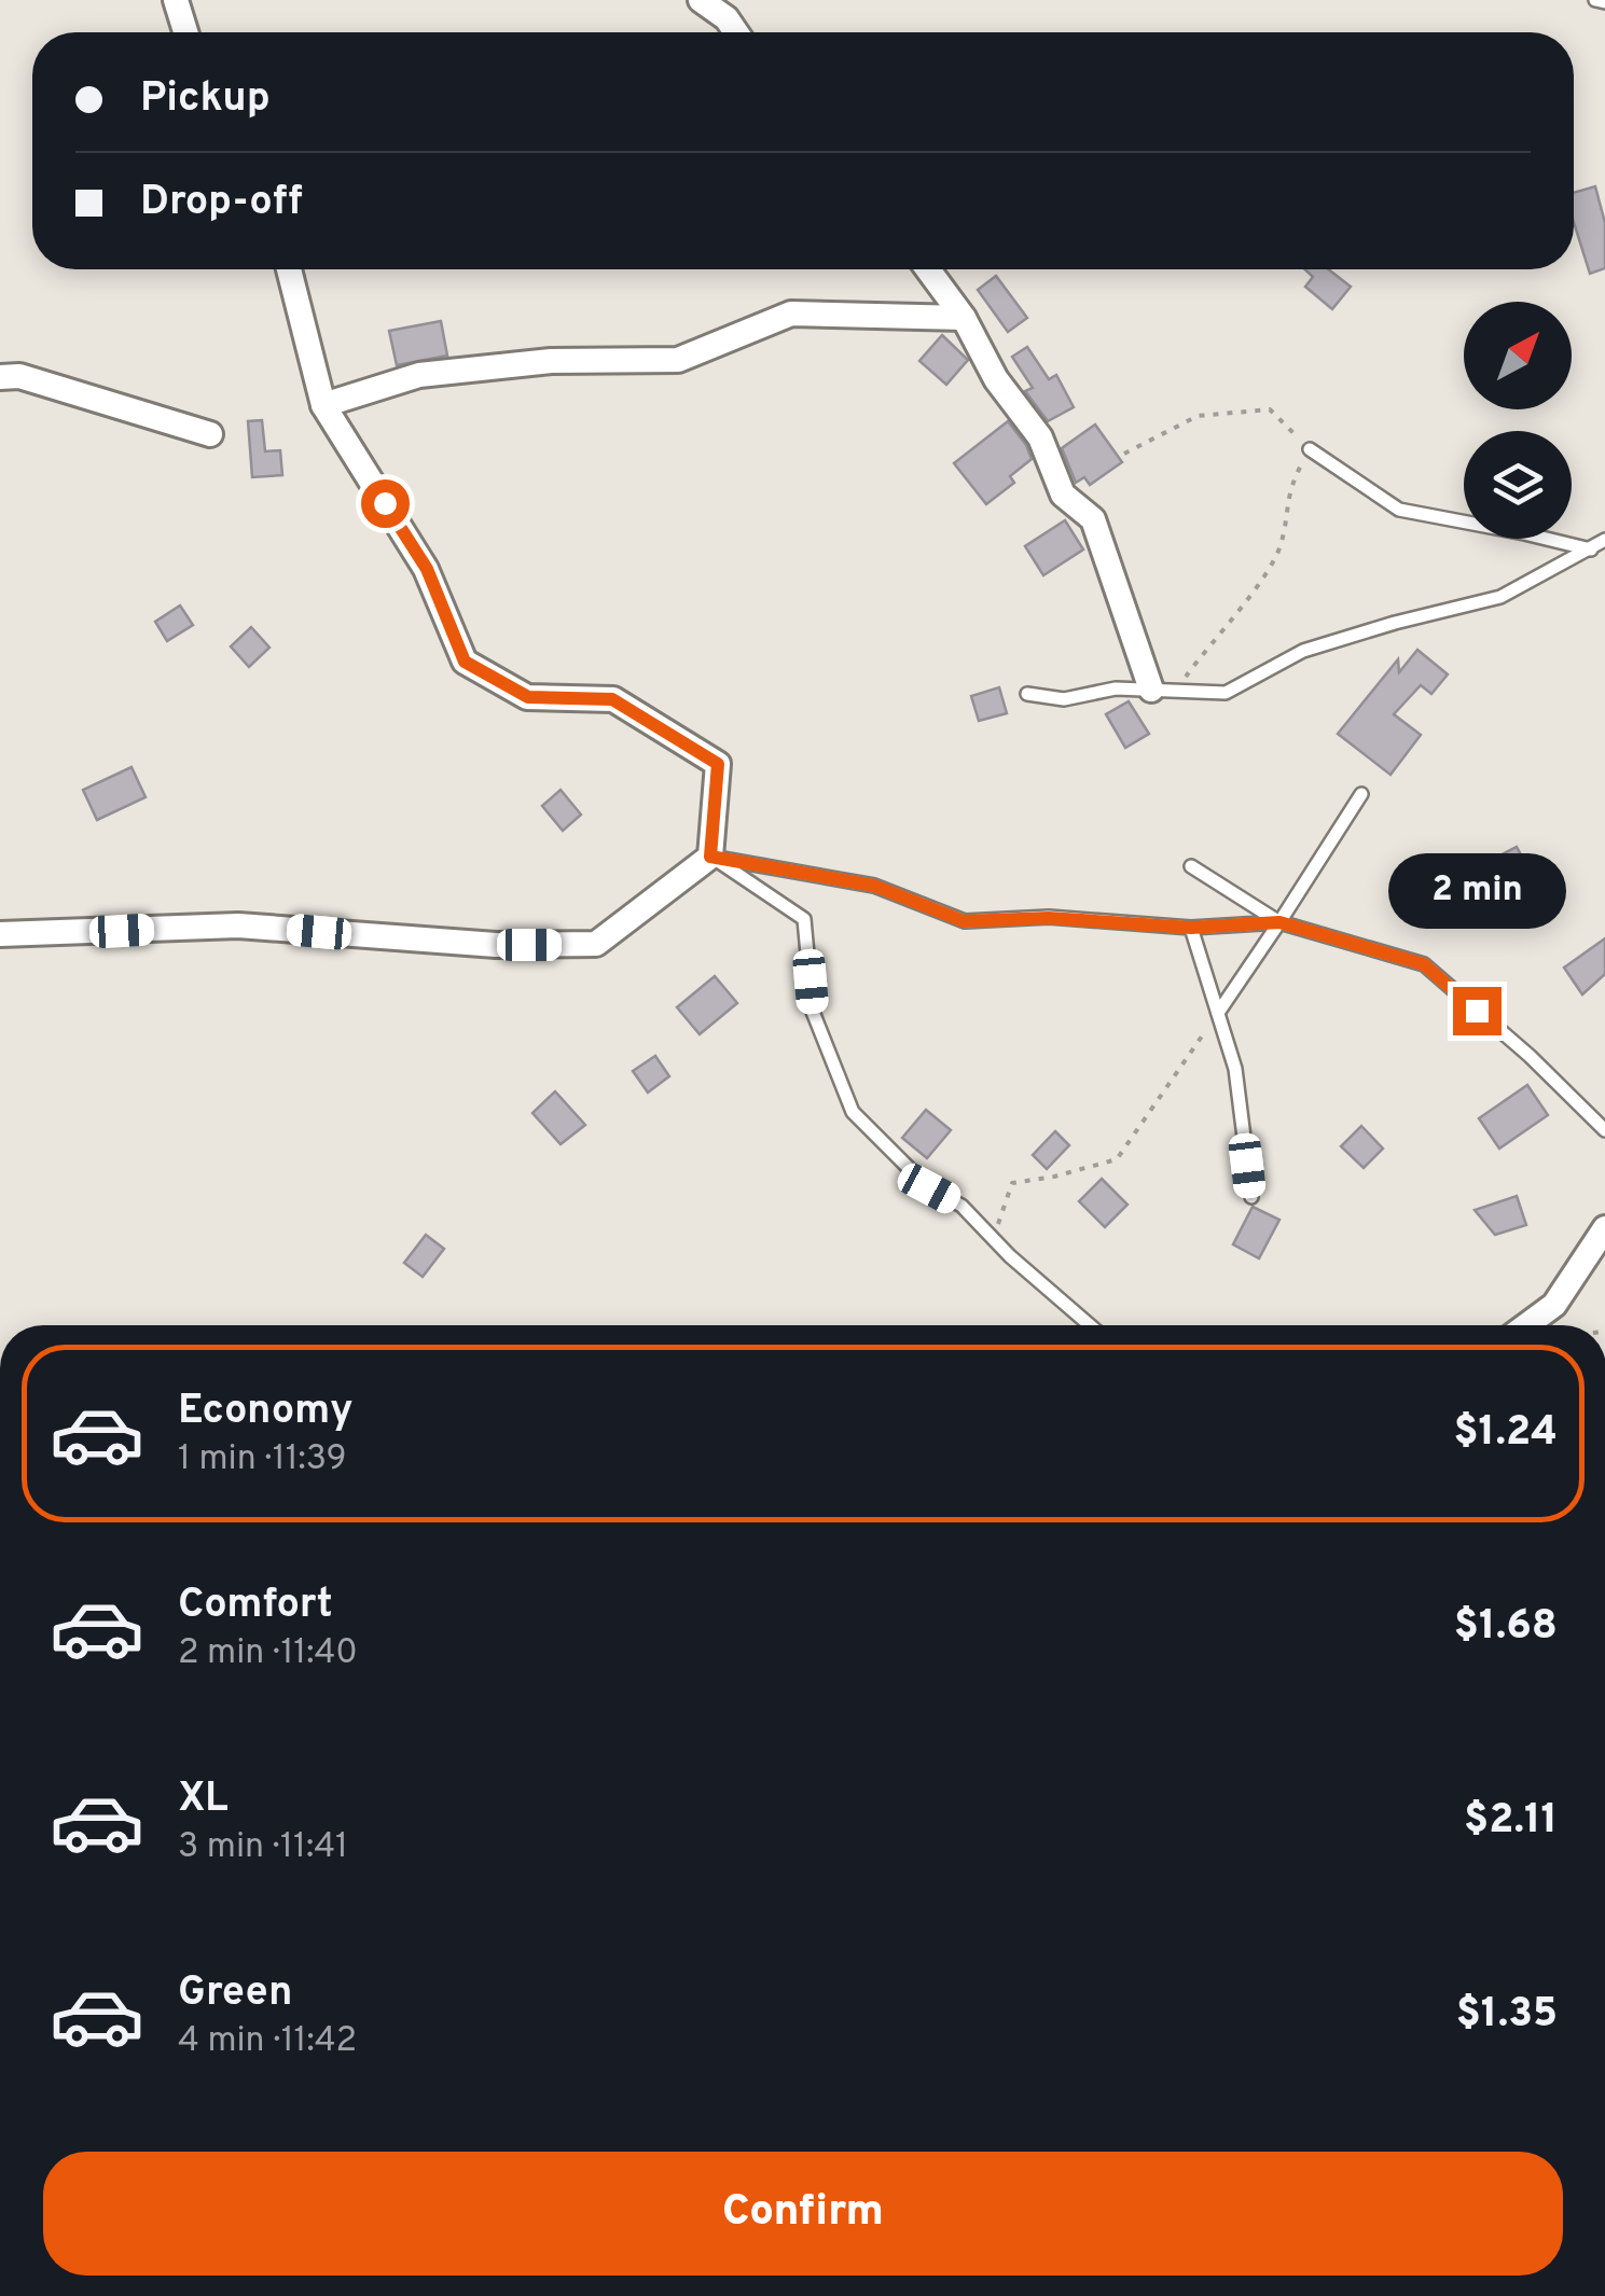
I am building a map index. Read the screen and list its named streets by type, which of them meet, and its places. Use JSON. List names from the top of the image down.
{
  "north": "top right",
  "page": {
    "banner": ["Pickup", "Drop-off"],
    "bubble": "2 min",
    "list": [
      {
        "name": "Economy",
        "note": "1 min · 11:39",
        "value": "$1.24"
      },
      {
        "name": "Comfort",
        "note": "2 min · 11:40",
        "value": "$1.68"
      },
      {
        "name": "XL",
        "note": "3 min · 11:41",
        "value": "$2.11"
      },
      {
        "name": "Green",
        "note": "4 min · 11:42",
        "value": "$1.35"
      }
    ],
    "buttons": "Confirm"
  }
}
